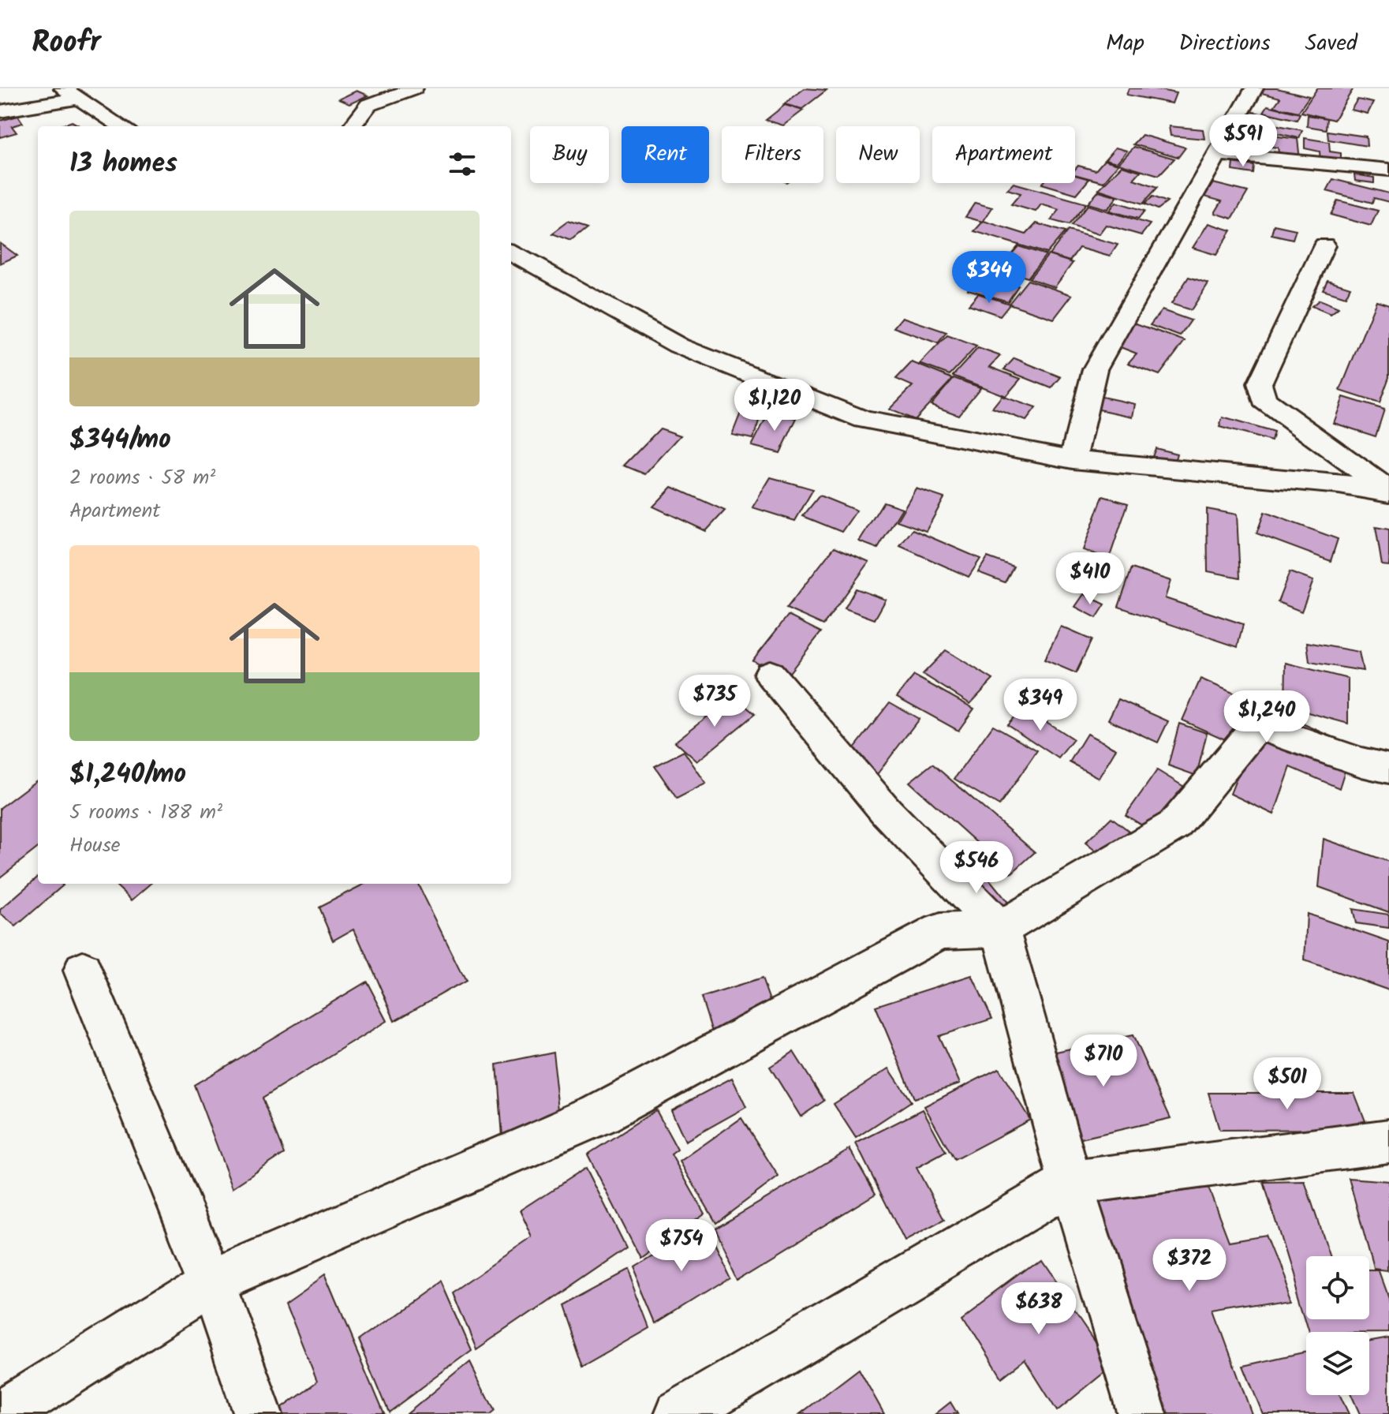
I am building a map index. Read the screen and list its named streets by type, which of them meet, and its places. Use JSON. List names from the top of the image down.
{
  "page": {
    "header": "Roofr",
    "nav": ["Map", "Directions", "Saved"],
    "price": [
      "$591",
      "$344",
      "$1,120",
      "$410",
      "$735",
      "$349",
      "$1,240",
      "$546",
      "$710",
      "$501",
      "$754",
      "$372",
      "$638"
    ],
    "chip": [
      "Buy",
      "Rent",
      "Filters",
      "New",
      "Apartment"
    ],
    "heading": "13 homes",
    "list": [
      {
        "name": "$344/mo",
        "note": "2 rooms · 58 m² · Apartment"
      },
      {
        "name": "$1,240/mo",
        "note": "5 rooms · 188 m² · House"
      }
    ]
  }
}
